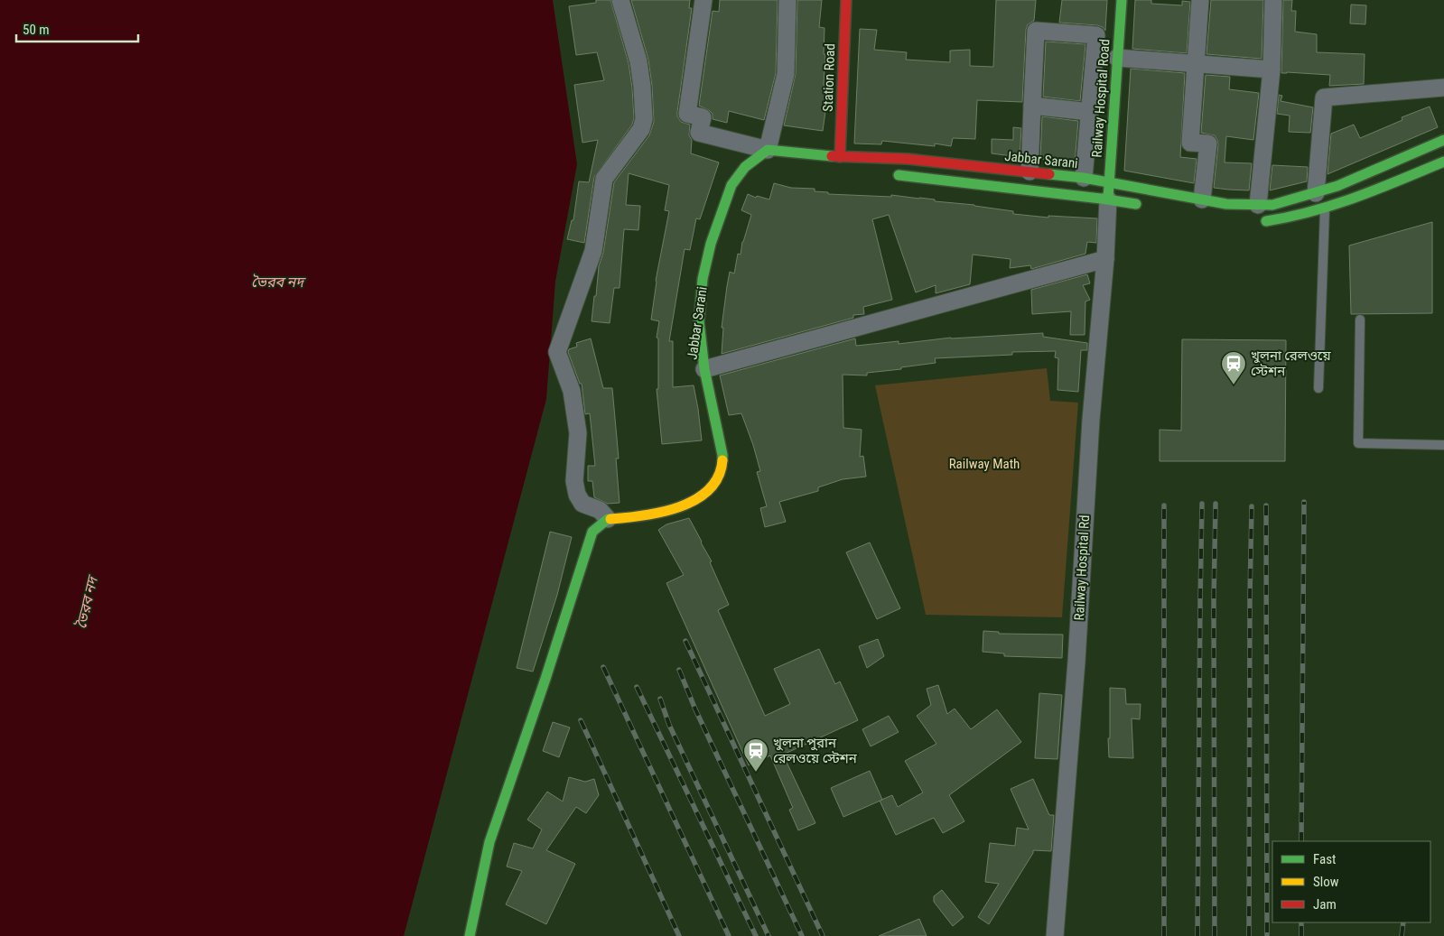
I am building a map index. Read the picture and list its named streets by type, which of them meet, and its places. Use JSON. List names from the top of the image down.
{
  "streets": {
    "main road": ["Station Road", "Railway Hospital Road", "Jabbar Sarani"],
    "street": ["Railway Hospital Rd"]
  },
  "crossings": [
    ["Station Road", "Jabbar Sarani"],
    ["Railway Hospital Road", "Jabbar Sarani"],
    ["Railway Hospital Road", "Railway Hospital Rd"]
  ],
  "water": ["ভৈরব নদ"],
  "parks": ["Railway Math"],
  "places": {
    "station": ["খুলনা রেলওয়ে স্টেশন", "খুলনা পুরান রেলওয়ে স্টেশন"]
  },
  "legend": ["Fast", "Slow", "Jam"],
  "scale_bar": "50 m"
}
